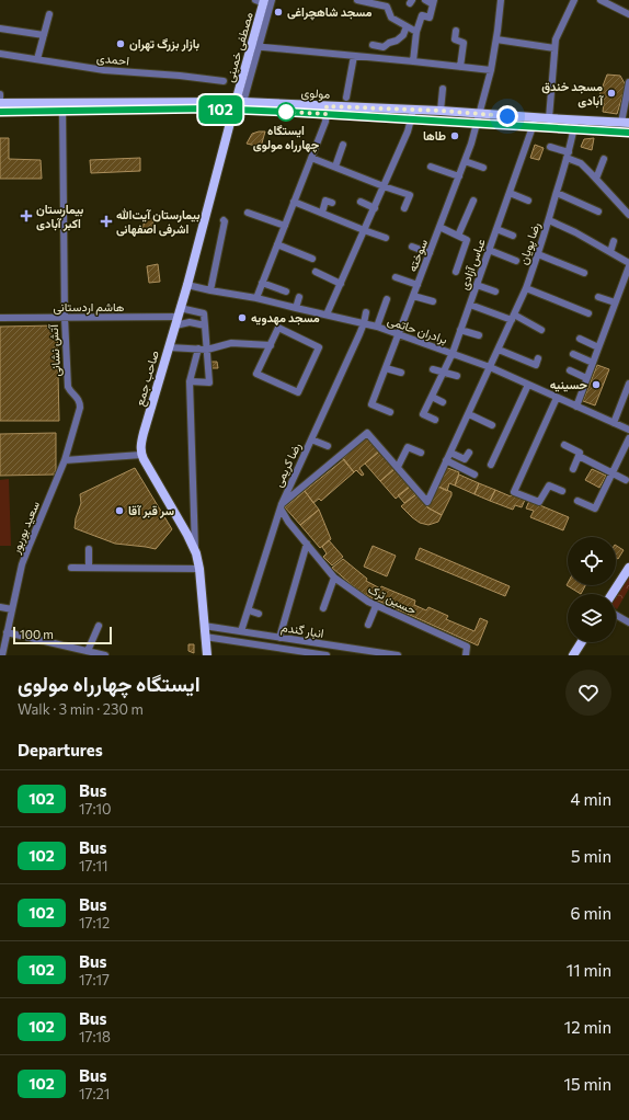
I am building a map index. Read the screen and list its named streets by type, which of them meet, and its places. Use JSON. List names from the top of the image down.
{
  "streets": {
    "main road": ["مصطفی خمینی", "مولوی", "صاحب جمع"],
    "street": [
      "احمدی",
      "رضا پویان",
      "سوخته",
      "عباس آزادی",
      "هاشم اردستانی",
      "برادران حاتمی",
      "آتش نشانی",
      "رضا کریمی",
      "سعید بوربور",
      "حسین ترک",
      "انبار گندم"
    ]
  },
  "crossings": [
    ["مصطفی خمینی", "مولوی"],
    ["مصطفی خمینی", "صاحب جمع"],
    ["مولوی", "رضا پویان"],
    ["مولوی", "سوخته"],
    ["مولوی", "عباس آزادی"],
    ["مولوی", "آتش نشانی"],
    ["مولوی", "صاحب جمع"],
    ["رضا پویان", "برادران حاتمی"],
    ["سوخته", "برادران حاتمی"],
    ["عباس آزادی", "برادران حاتمی"],
    ["هاشم اردستانی", "آتش نشانی"],
    ["هاشم اردستانی", "صاحب جمع"],
    ["برادران حاتمی", "صاحب جمع"],
    ["برادران حاتمی", "رضا کریمی"],
    ["آتش نشانی", "سعید بوربور"],
    ["رضا کریمی", "حسین ترک"],
    ["رضا کریمی", "انبار گندم"]
  ],
  "places": {
    "other": [
      "مسجد شاهچراغی",
      "بازار بزرگ تهران",
      "مسجد خندق آبادی",
      "ایستگاه چهارراه مولوی",
      "طاها",
      "مسجد مهدویه",
      "حسینیه",
      "سر قبر آقا"
    ],
    "health": ["بیمارستان اکبر آبادی", "بیمارستان آیت‌الله اشرفی اصفهانی"]
  },
  "lines": ["bus line 102"],
  "scale_bar": "100 m",
  "page": {
    "on_map": "102",
    "scale": "100 m",
    "heading": [
      ["ایستگاه چهارراه مولوی", "Walk · 3 min · 230 m"],
      "Departures"
    ],
    "list": [
      {
        "mark": "102",
        "name": "Bus",
        "note": "17:10",
        "value": "4 min"
      },
      {
        "mark": "102",
        "name": "Bus",
        "note": "17:11",
        "value": "5 min"
      },
      {
        "mark": "102",
        "name": "Bus",
        "note": "17:12",
        "value": "6 min"
      },
      {
        "mark": "102",
        "name": "Bus",
        "note": "17:17",
        "value": "11 min"
      },
      {
        "mark": "102",
        "name": "Bus",
        "note": "17:18",
        "value": "12 min"
      },
      {
        "mark": "102",
        "name": "Bus",
        "note": "17:21",
        "value": "15 min"
      }
    ]
  }
}
